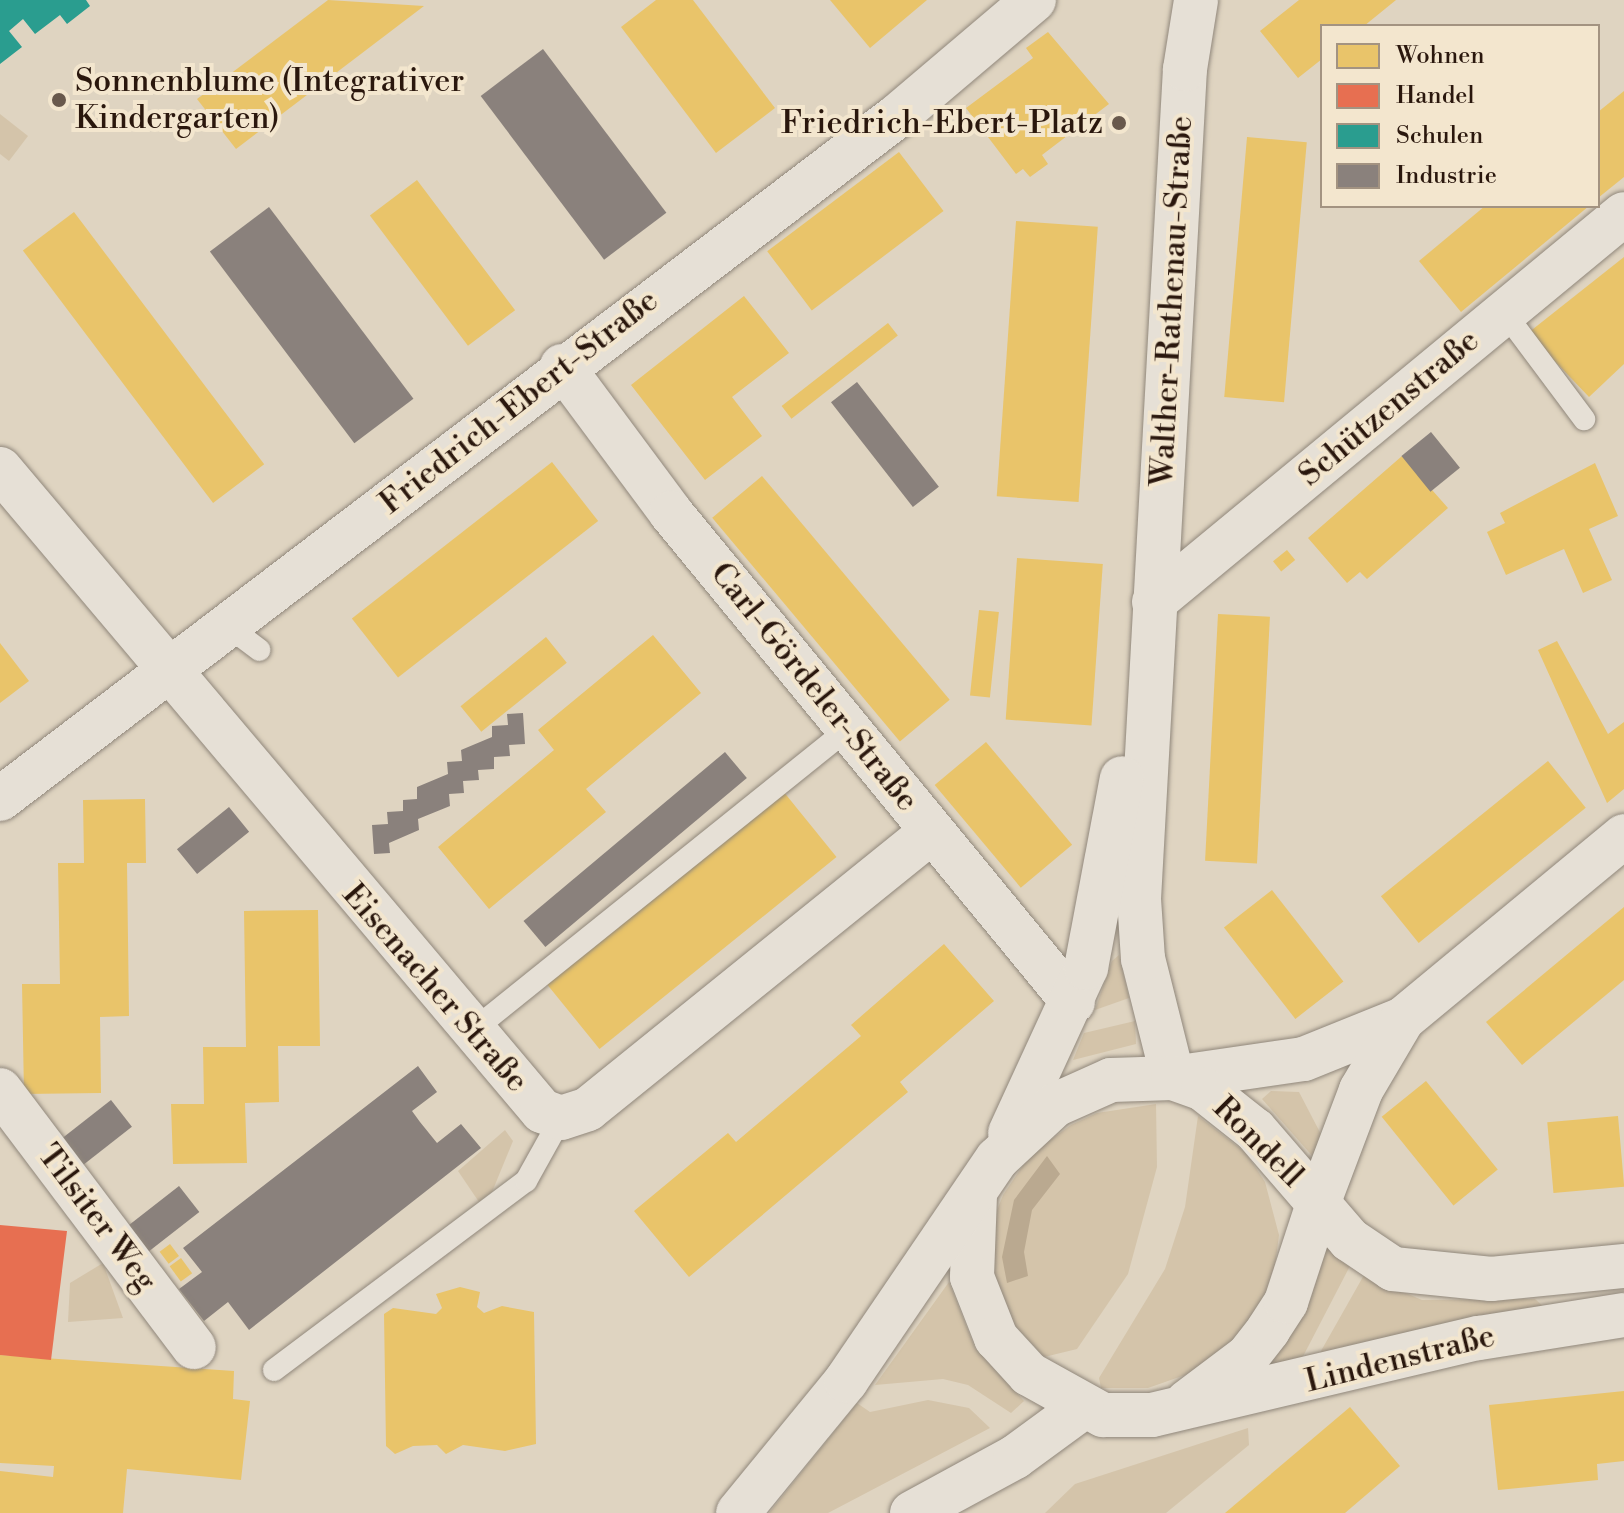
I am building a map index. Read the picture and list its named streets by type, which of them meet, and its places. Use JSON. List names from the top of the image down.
{
  "streets": {
    "street": [
      "Walther-Rathenau-Straße",
      "Friedrich-Ebert-Straße",
      "Schützenstraße",
      "Carl-Gördeler-Straße",
      "Eisenacher Straße",
      "Rondell",
      "Tilsiter Weg",
      "Lindenstraße"
    ]
  },
  "crossings": [
    ["Walther-Rathenau-Straße", "Schützenstraße"],
    ["Walther-Rathenau-Straße", "Carl-Gördeler-Straße"],
    ["Walther-Rathenau-Straße", "Rondell"],
    ["Friedrich-Ebert-Straße", "Carl-Gördeler-Straße"],
    ["Friedrich-Ebert-Straße", "Eisenacher Straße"],
    ["Carl-Gördeler-Straße", "Rondell"],
    ["Rondell", "Lindenstraße"]
  ],
  "places": ["Sonnenblume (Integrativer Kindergarten)", "Friedrich-Ebert-Platz"],
  "legend": [
    "Wohnen",
    "Handel",
    "Schulen",
    "Industrie"
  ]
}
